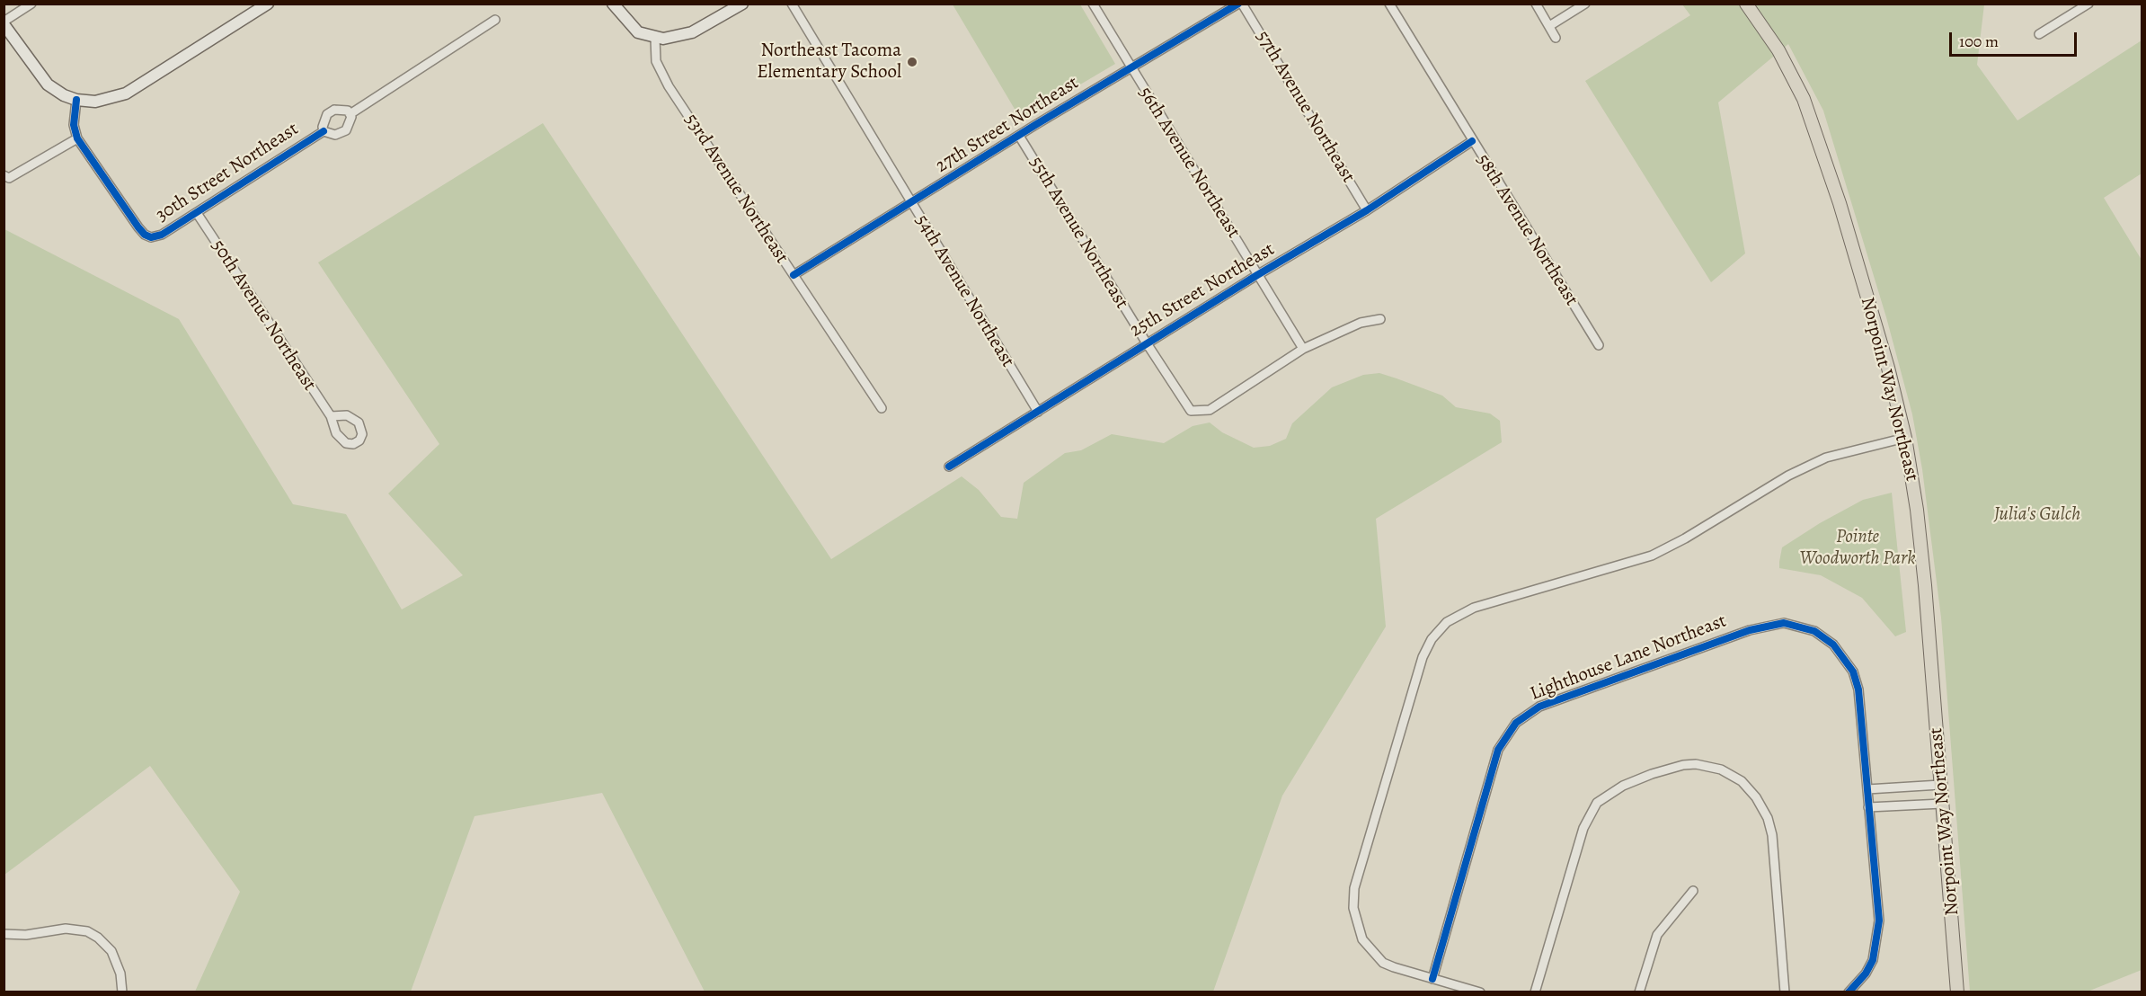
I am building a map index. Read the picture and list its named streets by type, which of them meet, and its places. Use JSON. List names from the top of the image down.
{
  "streets": {
    "main road": ["Norpoint Way Northeast"],
    "street": [
      "57th Avenue Northeast",
      "27th Street Northeast",
      "56th Avenue Northeast",
      "30th Street Northeast",
      "53rd Avenue Northeast",
      "58th Avenue Northeast",
      "55th Avenue Northeast",
      "25th Street Northeast",
      "54th Avenue Northeast",
      "50th Avenue Northeast",
      "Lighthouse Lane Northeast"
    ]
  },
  "crossings": [
    ["57th Avenue Northeast", "27th Street Northeast"],
    ["57th Avenue Northeast", "25th Street Northeast"],
    ["27th Street Northeast", "56th Avenue Northeast"],
    ["27th Street Northeast", "53rd Avenue Northeast"],
    ["27th Street Northeast", "55th Avenue Northeast"],
    ["27th Street Northeast", "54th Avenue Northeast"],
    ["56th Avenue Northeast", "55th Avenue Northeast"],
    ["56th Avenue Northeast", "25th Street Northeast"],
    ["30th Street Northeast", "50th Avenue Northeast"],
    ["58th Avenue Northeast", "25th Street Northeast"],
    ["55th Avenue Northeast", "25th Street Northeast"],
    ["25th Street Northeast", "54th Avenue Northeast"]
  ],
  "parks": ["Julia's Gulch", "Pointe Woodworth Park"],
  "places": ["Northeast Tacoma Elementary School"],
  "scale_bar": "100 m"
}
